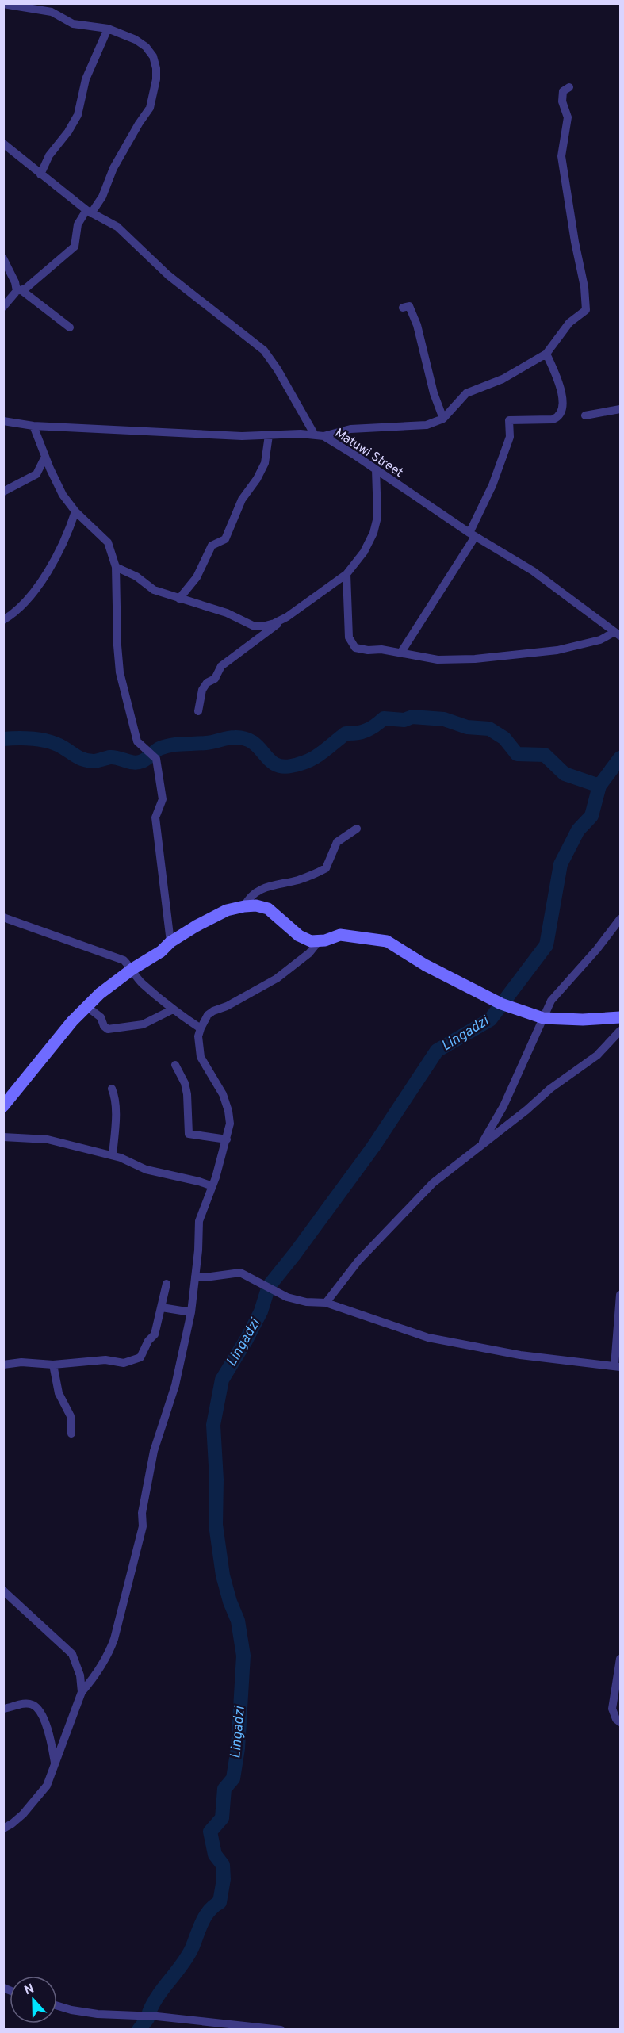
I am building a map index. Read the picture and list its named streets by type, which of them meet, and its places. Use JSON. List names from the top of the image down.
{
  "streets": {
    "street": ["Matuwi Street"]
  },
  "water": ["Lingadzi"],
  "north": "top"
}
